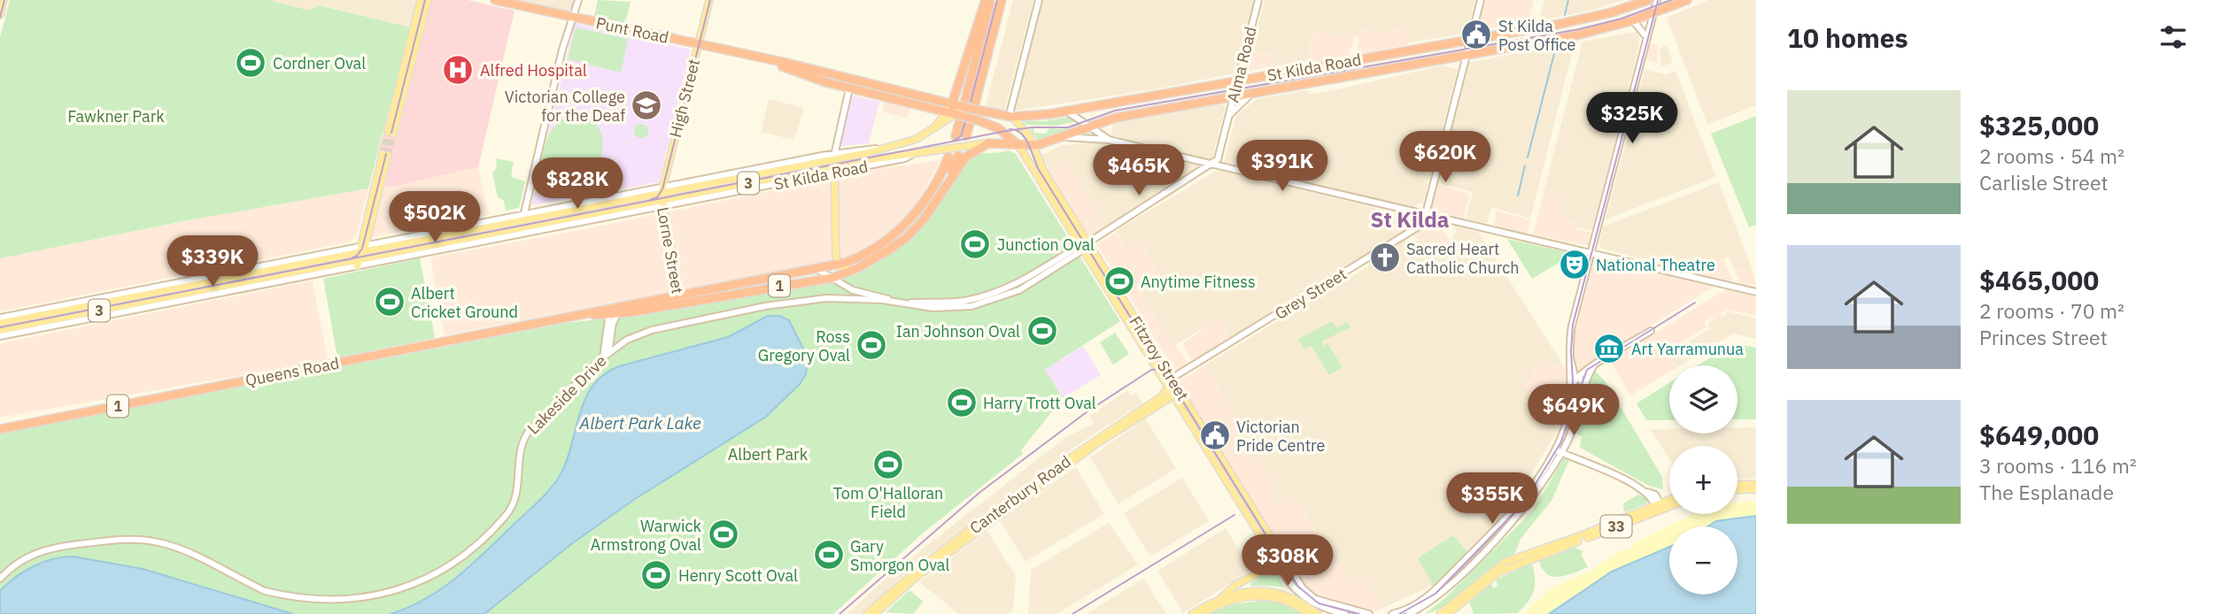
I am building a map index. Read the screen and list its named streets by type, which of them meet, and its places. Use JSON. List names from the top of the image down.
{
  "streets": {
    "highway": [
      "Punt Road",
      "St Kilda Road",
      "3",
      "1",
      "Queens Road"
    ],
    "main road": [
      "High Street",
      "Lorne Street",
      "Fitzroy Street",
      "Lakeside Drive",
      "Canterbury Road",
      "33"
    ],
    "street": ["Alma Road", "Grey Street"]
  },
  "crossings": [
    ["Punt Road", "St Kilda Road"],
    ["Punt Road", "High Street"],
    ["Punt Road", "Fitzroy Street"],
    ["Alma Road", "St Kilda Road"],
    ["St Kilda Road", "High Street"],
    ["St Kilda Road", "3"],
    ["St Kilda Road", "Lorne Street"],
    ["St Kilda Road", "Fitzroy Street"],
    ["St Kilda Road", "Queens Road"],
    ["High Street", "Lorne Street"],
    ["Lorne Street", "Queens Road"],
    ["Grey Street", "Fitzroy Street"],
    ["Grey Street", "Canterbury Road"],
    ["Fitzroy Street", "Lakeside Drive"],
    ["Fitzroy Street", "Canterbury Road"]
  ],
  "districts": ["St Kilda"],
  "water": ["Albert Park Lake"],
  "parks": ["Fawkner Park", "Albert Park"],
  "places": {
    "public building": ["St Kilda Post Office", "Victorian Pride Centre"],
    "sports": [
      "Cordner Oval",
      "Junction Oval",
      "Anytime Fitness",
      "Albert Cricket Ground",
      "Ian Johnson Oval",
      "Ross Gregory Oval",
      "Harry Trott Oval",
      "Tom O'Halloran Field",
      "Warwick Armstrong Oval",
      "Gary Smorgon Oval",
      "Henry Scott Oval"
    ],
    "hospital": ["Alfred Hospital"],
    "school or university": ["Victorian College for the Deaf"],
    "church": ["Sacred Heart Catholic Church"],
    "theatre": ["National Theatre"],
    "museum": ["Art Yarramunua"]
  },
  "page": {
    "heading": "10 homes",
    "list": [
      {
        "name": "$325,000",
        "note": "2 rooms · 54 m² · Carlisle Street"
      },
      {
        "name": "$465,000",
        "note": "2 rooms · 70 m² · Princes Street"
      },
      {
        "name": "$649,000",
        "note": "3 rooms · 116 m² · The Esplanade"
      }
    ],
    "price": [
      "$325K",
      "$620K",
      "$391K",
      "$465K",
      "$828K",
      "$502K",
      "$339K",
      "$649K",
      "$355K",
      "$308K"
    ],
    "map_buttons": ["+", "−"]
  }
}
